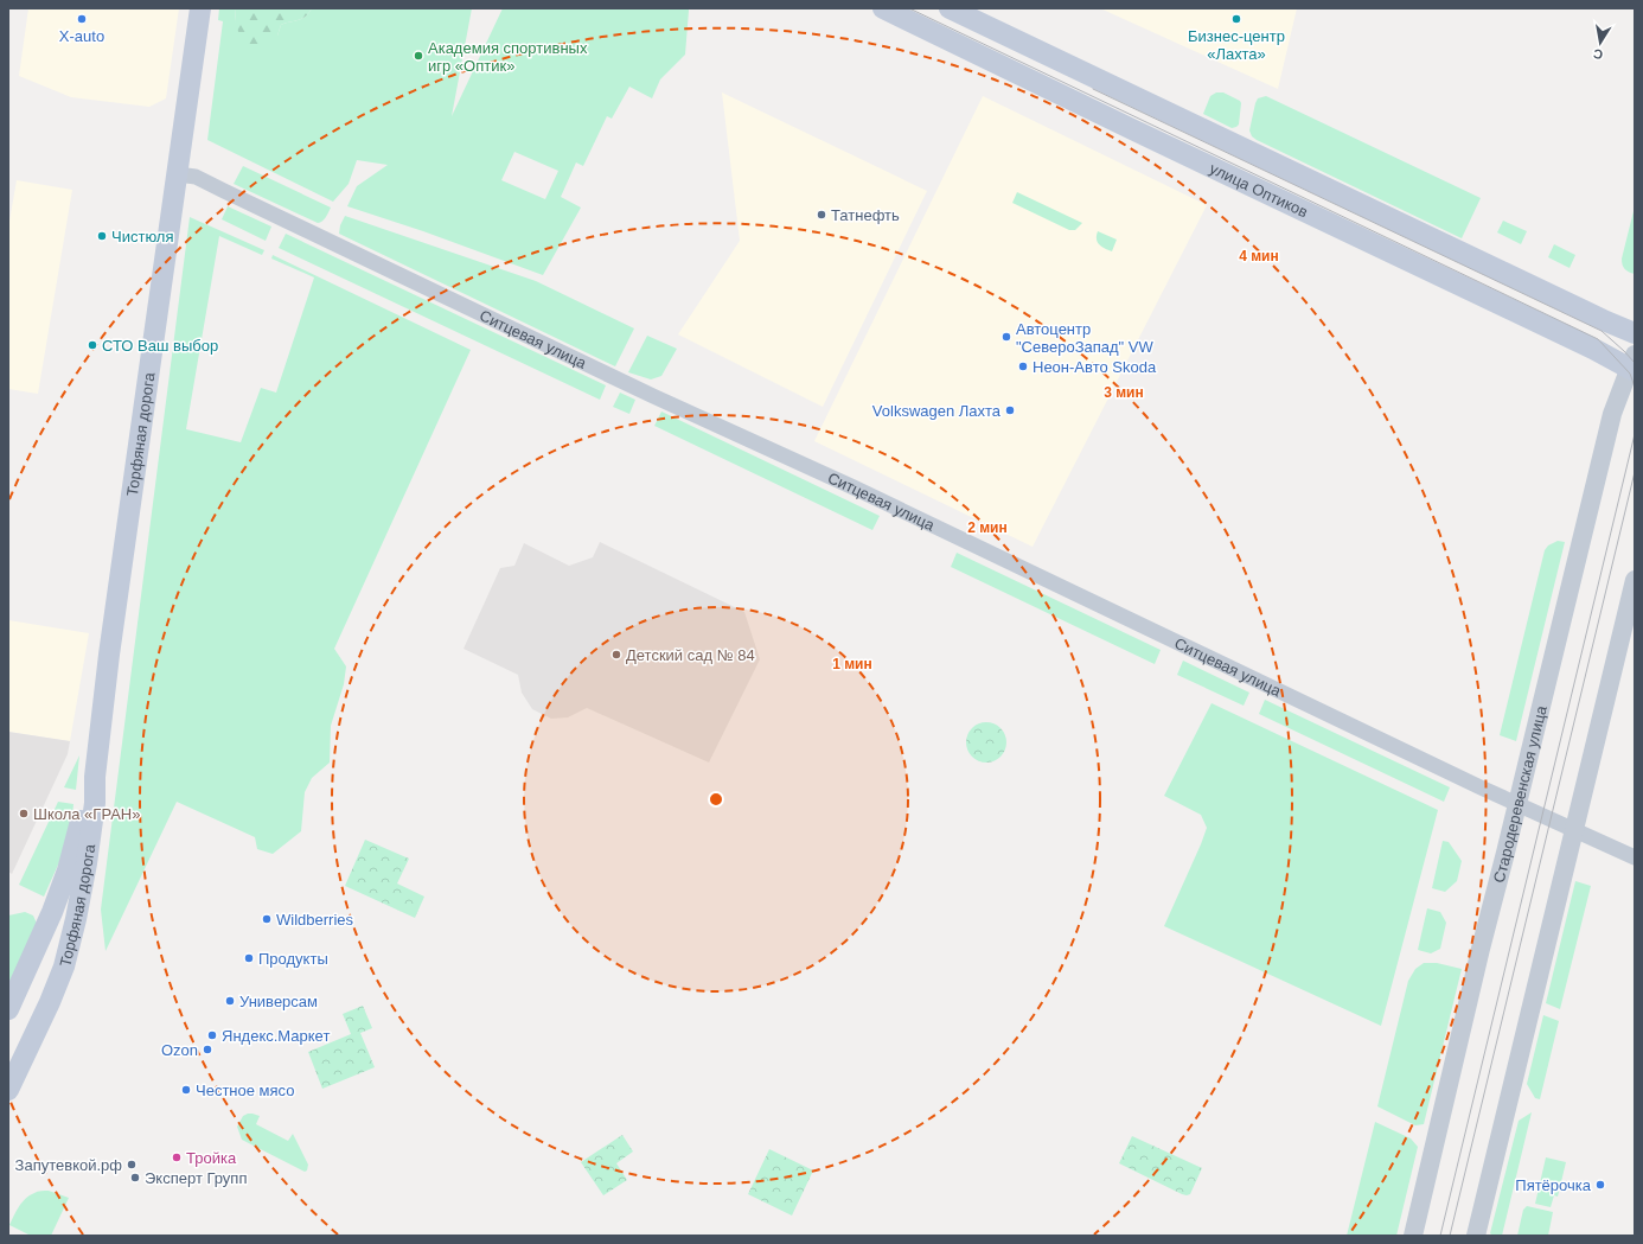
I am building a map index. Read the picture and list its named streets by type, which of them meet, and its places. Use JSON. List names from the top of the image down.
{
  "streets": {
    "main road": ["улица Оптиков", "Торфяная дорога"],
    "street": ["Ситцевая улица", "Стародеревенская улица"]
  },
  "crossings": [
    ["улица Оптиков", "Стародеревенская улица"],
    ["Ситцевая улица", "Торфяная дорога"],
    ["Ситцевая улица", "Стародеревенская улица"]
  ],
  "places": [
    "X-auto",
    "Бизнес-центр «Лахта»",
    "Академия спортивных игр «Оптик»",
    "Татнефть",
    "Чистюля",
    "Автоцентр \"СевероЗапад\" VW",
    "СТО Ваш выбор",
    "Неон-Авто Skoda",
    "Volkswagen Лахта",
    "Детский сад № 84",
    "Школа «ГРАН»",
    "Wildberries",
    "Продукты",
    "Универсам",
    "Яндекс.Маркет",
    "Ozon",
    "Честное мясо",
    "Тройка",
    "Запутевкой.рф",
    "Эксперт Групп",
    "Пятёрочка"
  ],
  "north": "bottom",
  "rings": [
    "4 мин",
    "3 мин",
    "2 мин",
    "1 мин"
  ]
}
